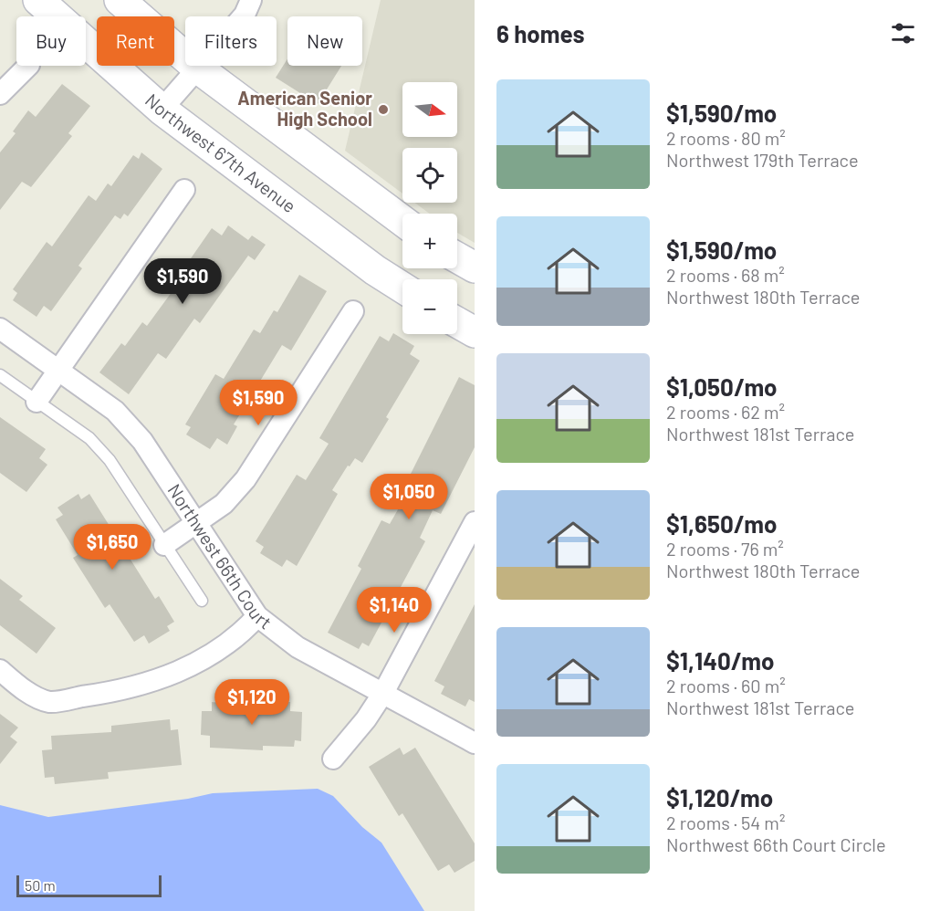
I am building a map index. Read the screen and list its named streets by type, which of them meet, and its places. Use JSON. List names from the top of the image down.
{
  "streets": {
    "main road": ["Northwest 67th Avenue"],
    "street": ["Northwest 66th Court"]
  },
  "places": ["American Senior High School"],
  "scale_bar": "50 m",
  "north": "right",
  "page": {
    "heading": "6 homes",
    "chip": [
      "Buy",
      "Rent",
      "Filters",
      "New"
    ],
    "list": [
      {
        "name": "$1,590/mo",
        "note": "2 rooms · 80 m² · Northwest 179th Terrace"
      },
      {
        "name": "$1,590/mo",
        "note": "2 rooms · 68 m² · Northwest 180th Terrace"
      },
      {
        "name": "$1,050/mo",
        "note": "2 rooms · 62 m² · Northwest 181st Terrace"
      },
      {
        "name": "$1,650/mo",
        "note": "2 rooms · 76 m² · Northwest 180th Terrace"
      },
      {
        "name": "$1,140/mo",
        "note": "2 rooms · 60 m² · Northwest 181st Terrace"
      },
      {
        "name": "$1,120/mo",
        "note": "2 rooms · 54 m² · Northwest 66th Court Circle"
      }
    ],
    "map_buttons": ["+", "−"],
    "price": [
      "$1,590",
      "$1,590",
      "$1,050",
      "$1,650",
      "$1,140",
      "$1,120"
    ],
    "scale": "50 m"
  }
}
